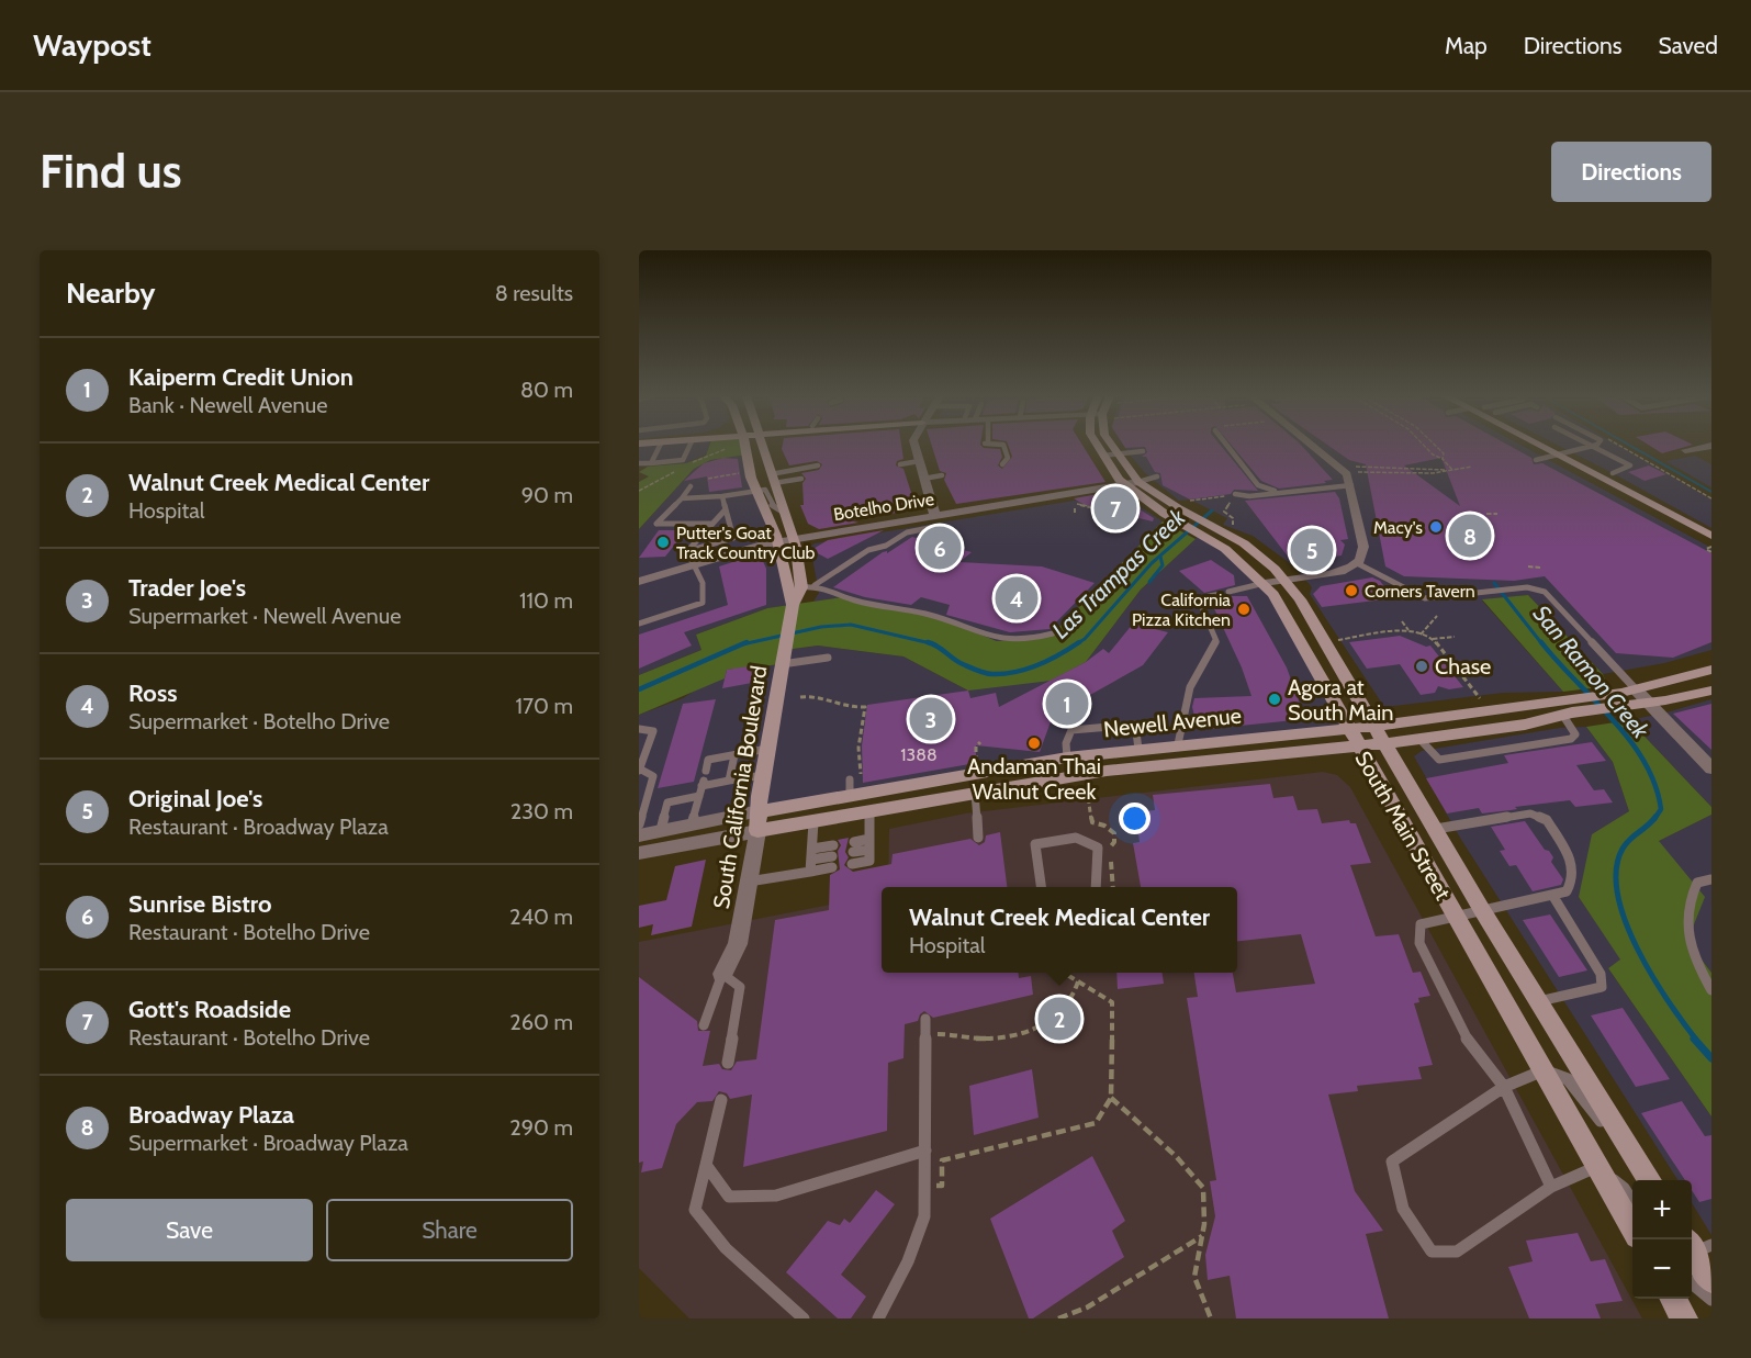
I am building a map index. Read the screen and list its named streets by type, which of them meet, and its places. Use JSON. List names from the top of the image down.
{
  "streets": {
    "main road": ["Newell Avenue", "South California Boulevard", "South Main Street"],
    "street": ["Botelho Drive"]
  },
  "crossings": [
    ["Botelho Drive", "South California Boulevard"],
    ["Botelho Drive", "South Main Street"],
    ["Newell Avenue", "South California Boulevard"],
    ["Newell Avenue", "South Main Street"]
  ],
  "water": ["Las Trampas Creek", "San Ramon Creek"],
  "places": [
    "Macy's",
    "Putter's Goat Track Country Club",
    "Corners Tavern",
    "California Pizza Kitchen",
    "Chase",
    "Agora at South Main",
    "Andaman Thai Walnut Creek"
  ],
  "house_numbers": ["1388"],
  "page": {
    "header": "Waypost",
    "nav": ["Map", "Directions", "Saved"],
    "buttons": [
      "Directions",
      ["Save", "Share"]
    ],
    "title": "Find us",
    "heading": ["Nearby", "8 results"],
    "list": [
      {
        "mark": "1",
        "name": "Kaiperm Credit Union",
        "note": "Bank · Newell Avenue",
        "value": "80 m"
      },
      {
        "mark": "2",
        "name": "Walnut Creek Medical Center",
        "note": "Hospital",
        "value": "90 m"
      },
      {
        "mark": "3",
        "name": "Trader Joe's",
        "note": "Supermarket · Newell Avenue",
        "value": "110 m"
      },
      {
        "mark": "4",
        "name": "Ross",
        "note": "Supermarket · Botelho Drive",
        "value": "170 m"
      },
      {
        "mark": "5",
        "name": "Original Joe's",
        "note": "Restaurant · Broadway Plaza",
        "value": "230 m"
      },
      {
        "mark": "6",
        "name": "Sunrise Bistro",
        "note": "Restaurant · Botelho Drive",
        "value": "240 m"
      },
      {
        "mark": "7",
        "name": "Gott's Roadside",
        "note": "Restaurant · Botelho Drive",
        "value": "260 m"
      },
      {
        "mark": "8",
        "name": "Broadway Plaza",
        "note": "Supermarket · Broadway Plaza",
        "value": "290 m"
      }
    ],
    "pins": [
      "7",
      "8",
      "6",
      "5",
      "4",
      "1",
      "3",
      "2"
    ],
    "popup": ["Walnut Creek Medical Center", "Hospital"],
    "map_buttons": ["+", "−"]
  }
}
